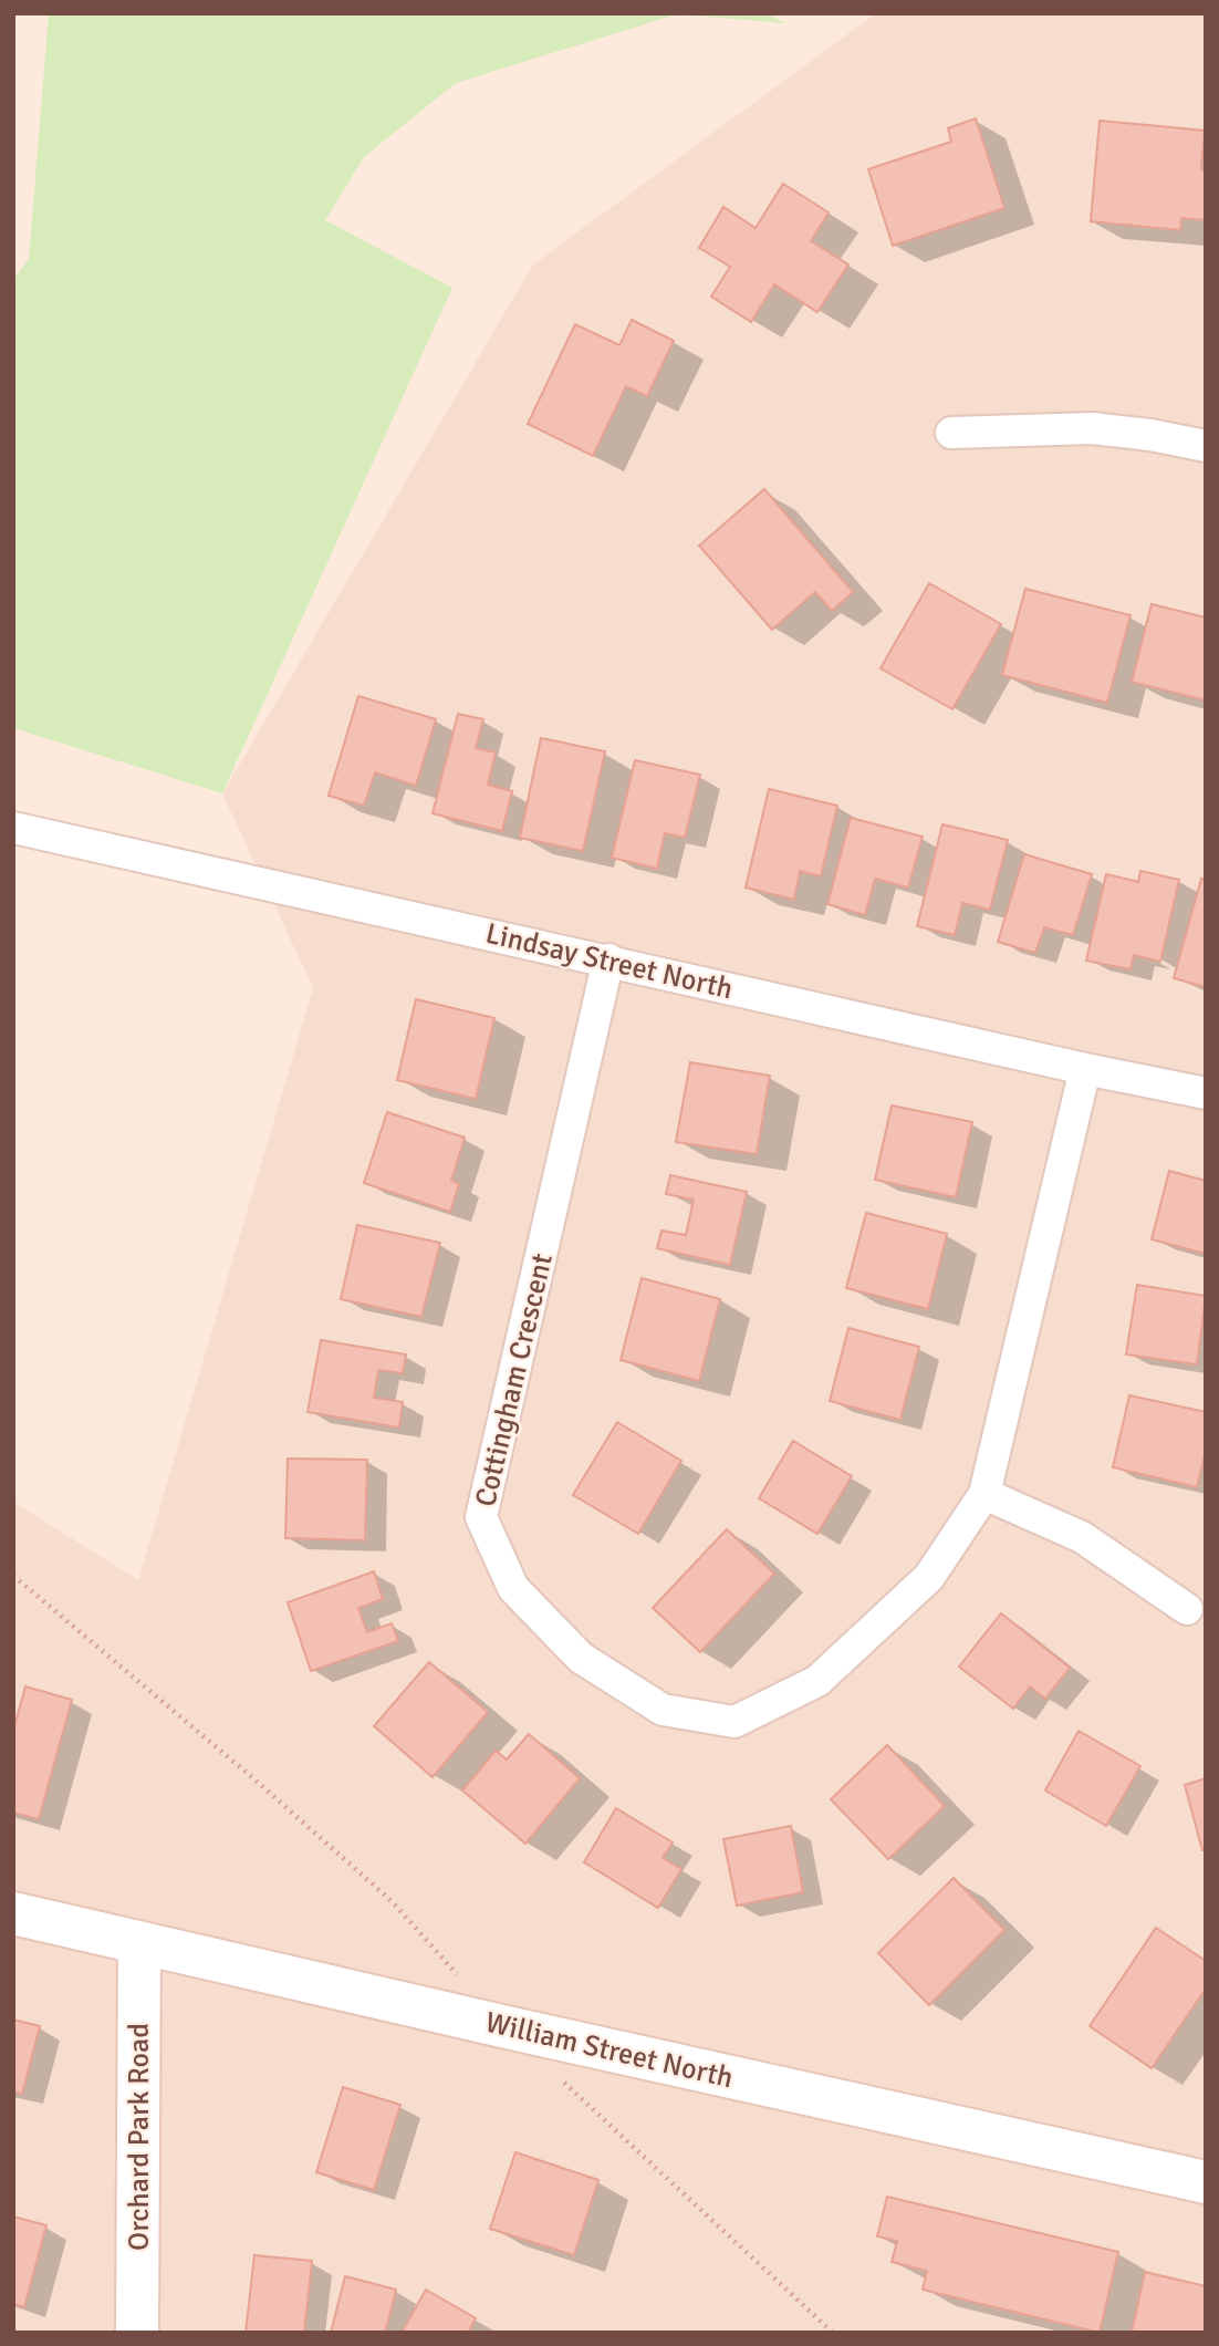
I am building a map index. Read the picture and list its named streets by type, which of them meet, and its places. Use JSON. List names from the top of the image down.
{
  "streets": {
    "street": [
      "Lindsay Street North",
      "Cottingham Crescent",
      "William Street North",
      "Orchard Park Road"
    ]
  },
  "crossings": [
    ["Lindsay Street North", "Cottingham Crescent"],
    ["William Street North", "Orchard Park Road"]
  ]
}
